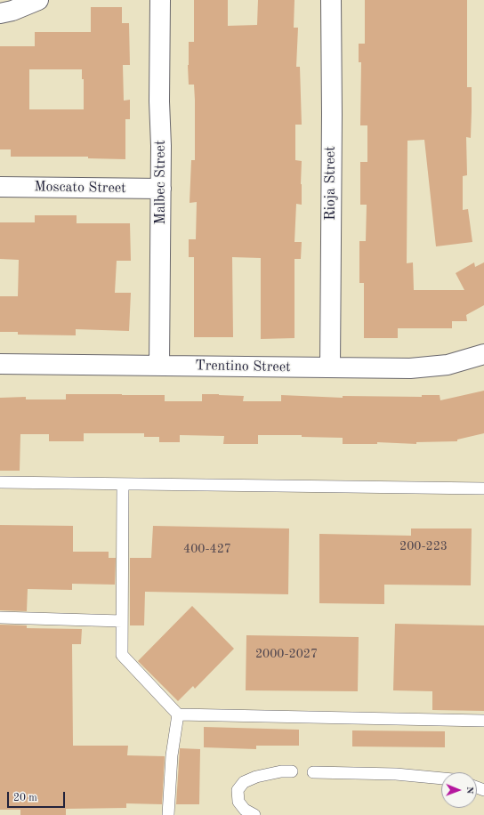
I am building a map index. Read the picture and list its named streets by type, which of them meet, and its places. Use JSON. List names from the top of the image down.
{
  "streets": {
    "street": [
      "Malbec Street",
      "Rioja Street",
      "Moscato Street",
      "Trentino Street"
    ]
  },
  "crossings": [
    ["Malbec Street", "Moscato Street"],
    ["Malbec Street", "Trentino Street"],
    ["Rioja Street", "Trentino Street"]
  ],
  "house_numbers": ["200-223", "400-427", "2000-2027"],
  "scale_bar": "20 m",
  "north": "right"
}
